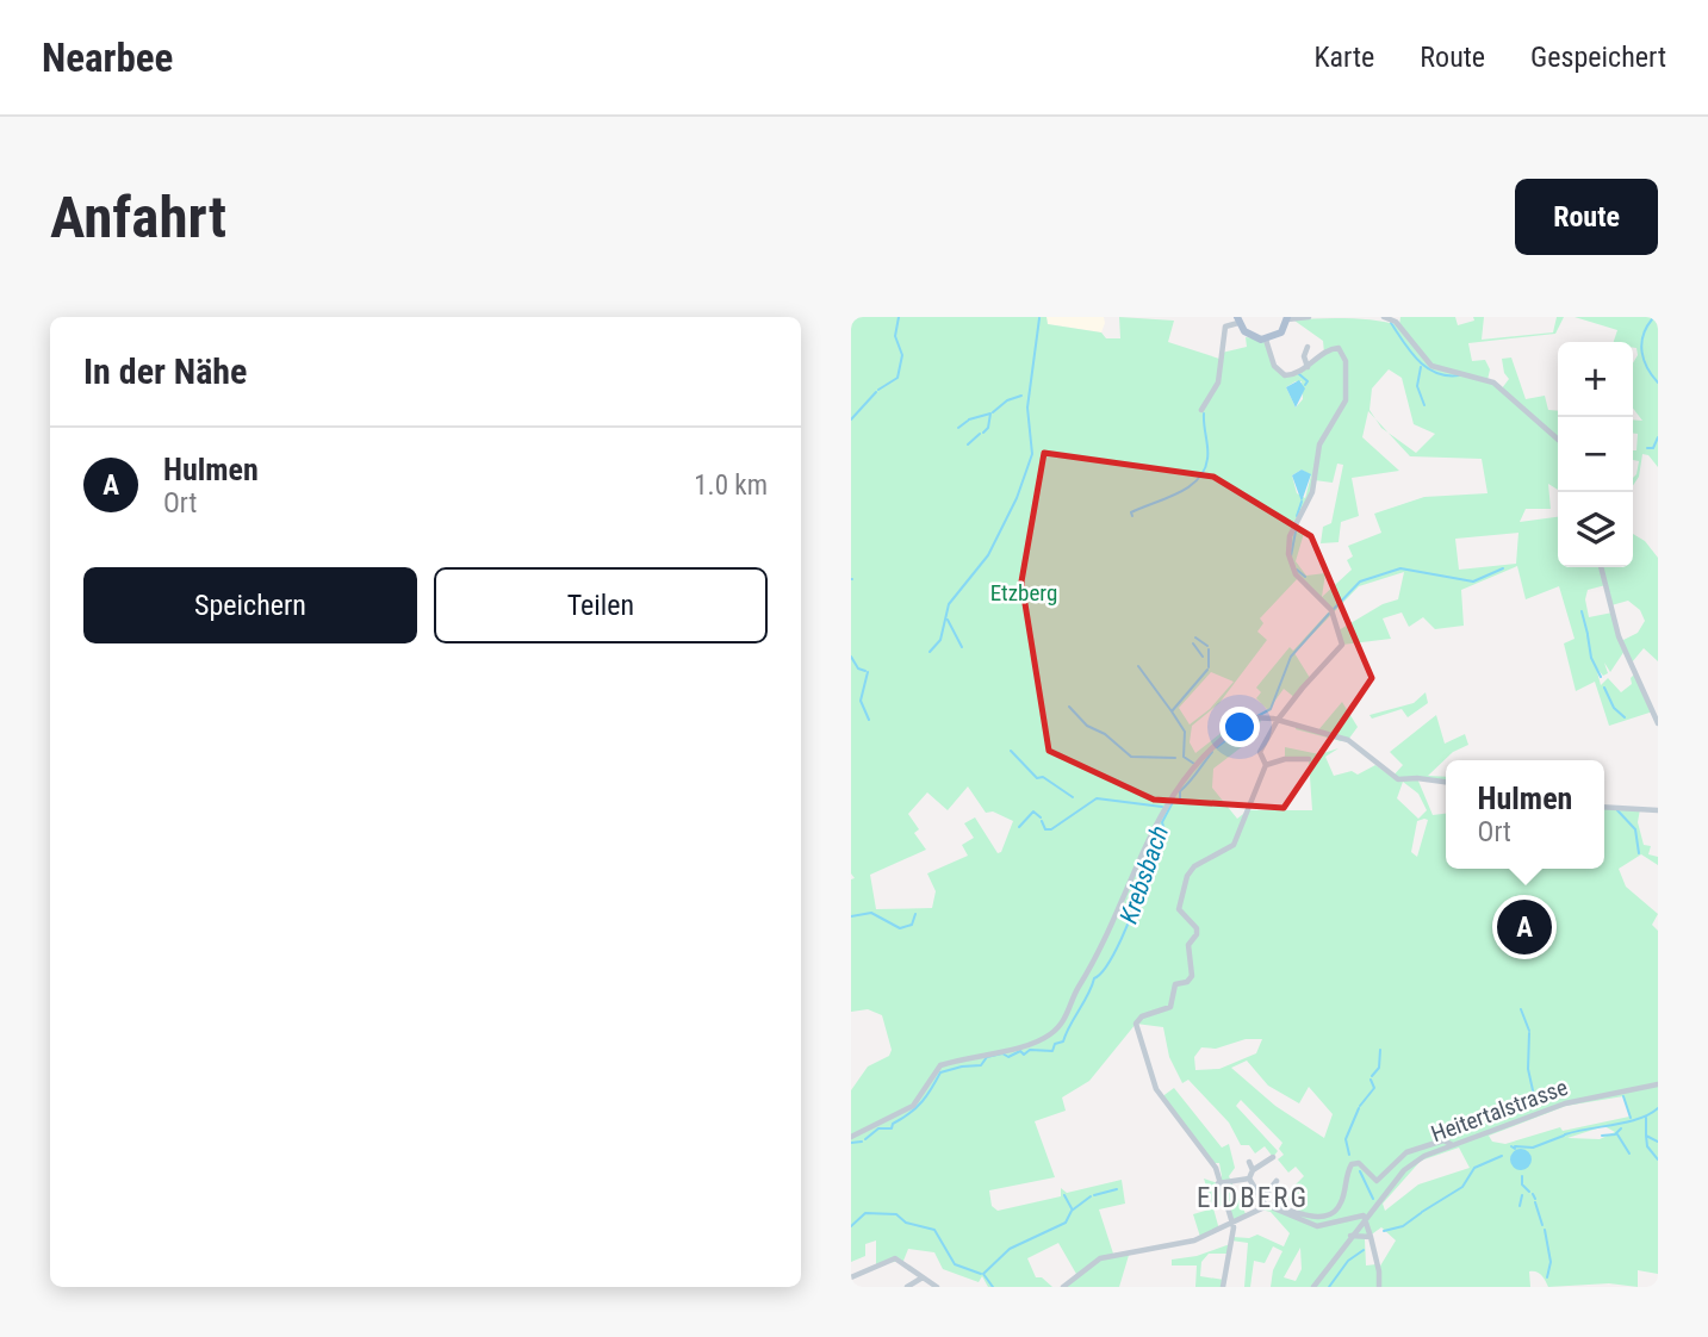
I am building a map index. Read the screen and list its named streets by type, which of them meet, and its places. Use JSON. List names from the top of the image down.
{
  "streets": {
    "street": ["Heitertalstrasse"]
  },
  "districts": ["EIDBERG"],
  "water": ["Krebsbach"],
  "parks": ["Etzberg"],
  "page": {
    "header": "Nearbee",
    "nav": ["Karte", "Route", "Gespeichert"],
    "buttons": [
      "Route",
      ["Speichern", "Teilen"]
    ],
    "title": "Anfahrt",
    "heading": "In der Nähe",
    "map_buttons": ["+", "−"],
    "list": [
      {
        "mark": "A",
        "name": "Hulmen",
        "note": "Ort",
        "value": "1.0 km"
      }
    ],
    "popup": ["Hulmen", "Ort"],
    "pins": "A"
  }
}
